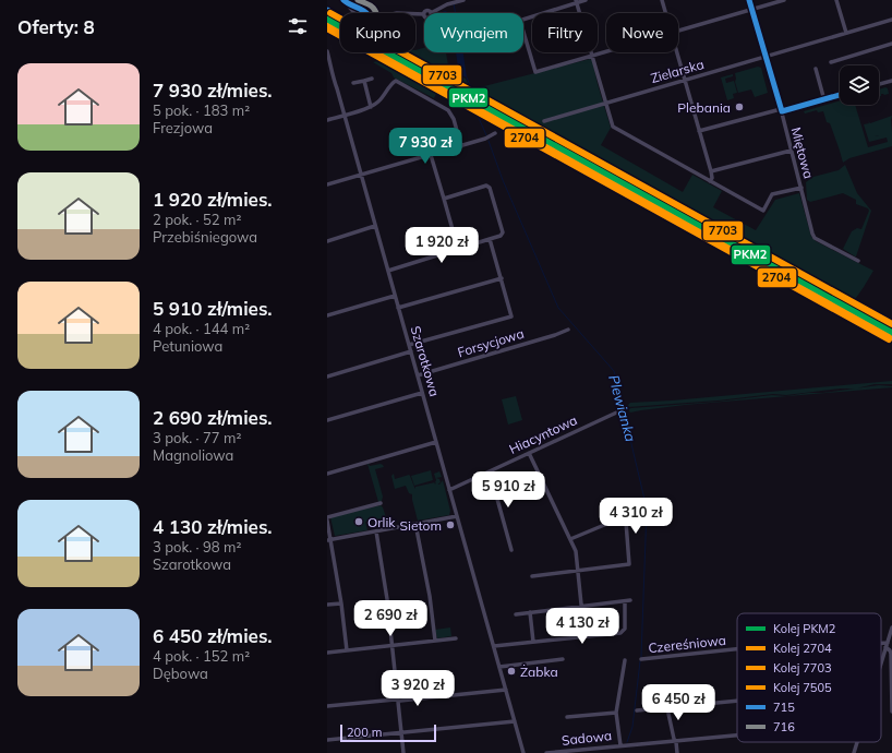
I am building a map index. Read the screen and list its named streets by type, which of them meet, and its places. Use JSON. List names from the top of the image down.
{
  "streets": {
    "street": [
      "Zielarska",
      "Miętowa",
      "Forsycjowa",
      "Szarotkowa",
      "Hiacyntowa",
      "Czereśniowa",
      "Sadowa"
    ]
  },
  "crossings": [
    ["Zielarska", "Miętowa"],
    ["Forsycjowa", "Szarotkowa"],
    ["Szarotkowa", "Hiacyntowa"]
  ],
  "water": ["Plewianka"],
  "places": [
    "Plebania",
    "Orlik",
    "Sietom",
    "Żabka"
  ],
  "lines": [
    "transit line 715",
    "transit line 716",
    "rail line 7703",
    "rail line PKM2",
    "rail line 7505",
    "rail line 2704"
  ],
  "legend": [
    "Kolej PKM2",
    "Kolej 2704",
    "Kolej 7703",
    "Kolej 7505",
    "715",
    "716"
  ],
  "scale_bar": "200 m",
  "page": {
    "heading": "Oferty: 8",
    "chip": [
      "Kupno",
      "Wynajem",
      "Filtry",
      "Nowe"
    ],
    "list": [
      {
        "name": "7 930 zł/mies.",
        "note": "5 pok. · 183 m² · Frezjowa"
      },
      {
        "name": "1 920 zł/mies.",
        "note": "2 pok. · 52 m² · Przebiśniegowa"
      },
      {
        "name": "5 910 zł/mies.",
        "note": "4 pok. · 144 m² · Petuniowa"
      },
      {
        "name": "2 690 zł/mies.",
        "note": "3 pok. · 77 m² · Magnoliowa"
      },
      {
        "name": "4 130 zł/mies.",
        "note": "3 pok. · 98 m² · Szarotkowa"
      },
      {
        "name": "6 450 zł/mies.",
        "note": "4 pok. · 152 m² · Dębowa"
      }
    ],
    "price": [
      "7 930 zł",
      "1 920 zł",
      "5 910 zł",
      "4 310 zł",
      "2 690 zł",
      "4 130 zł",
      "3 920 zł",
      "6 450 zł"
    ],
    "scale": "200 m"
  }
}
